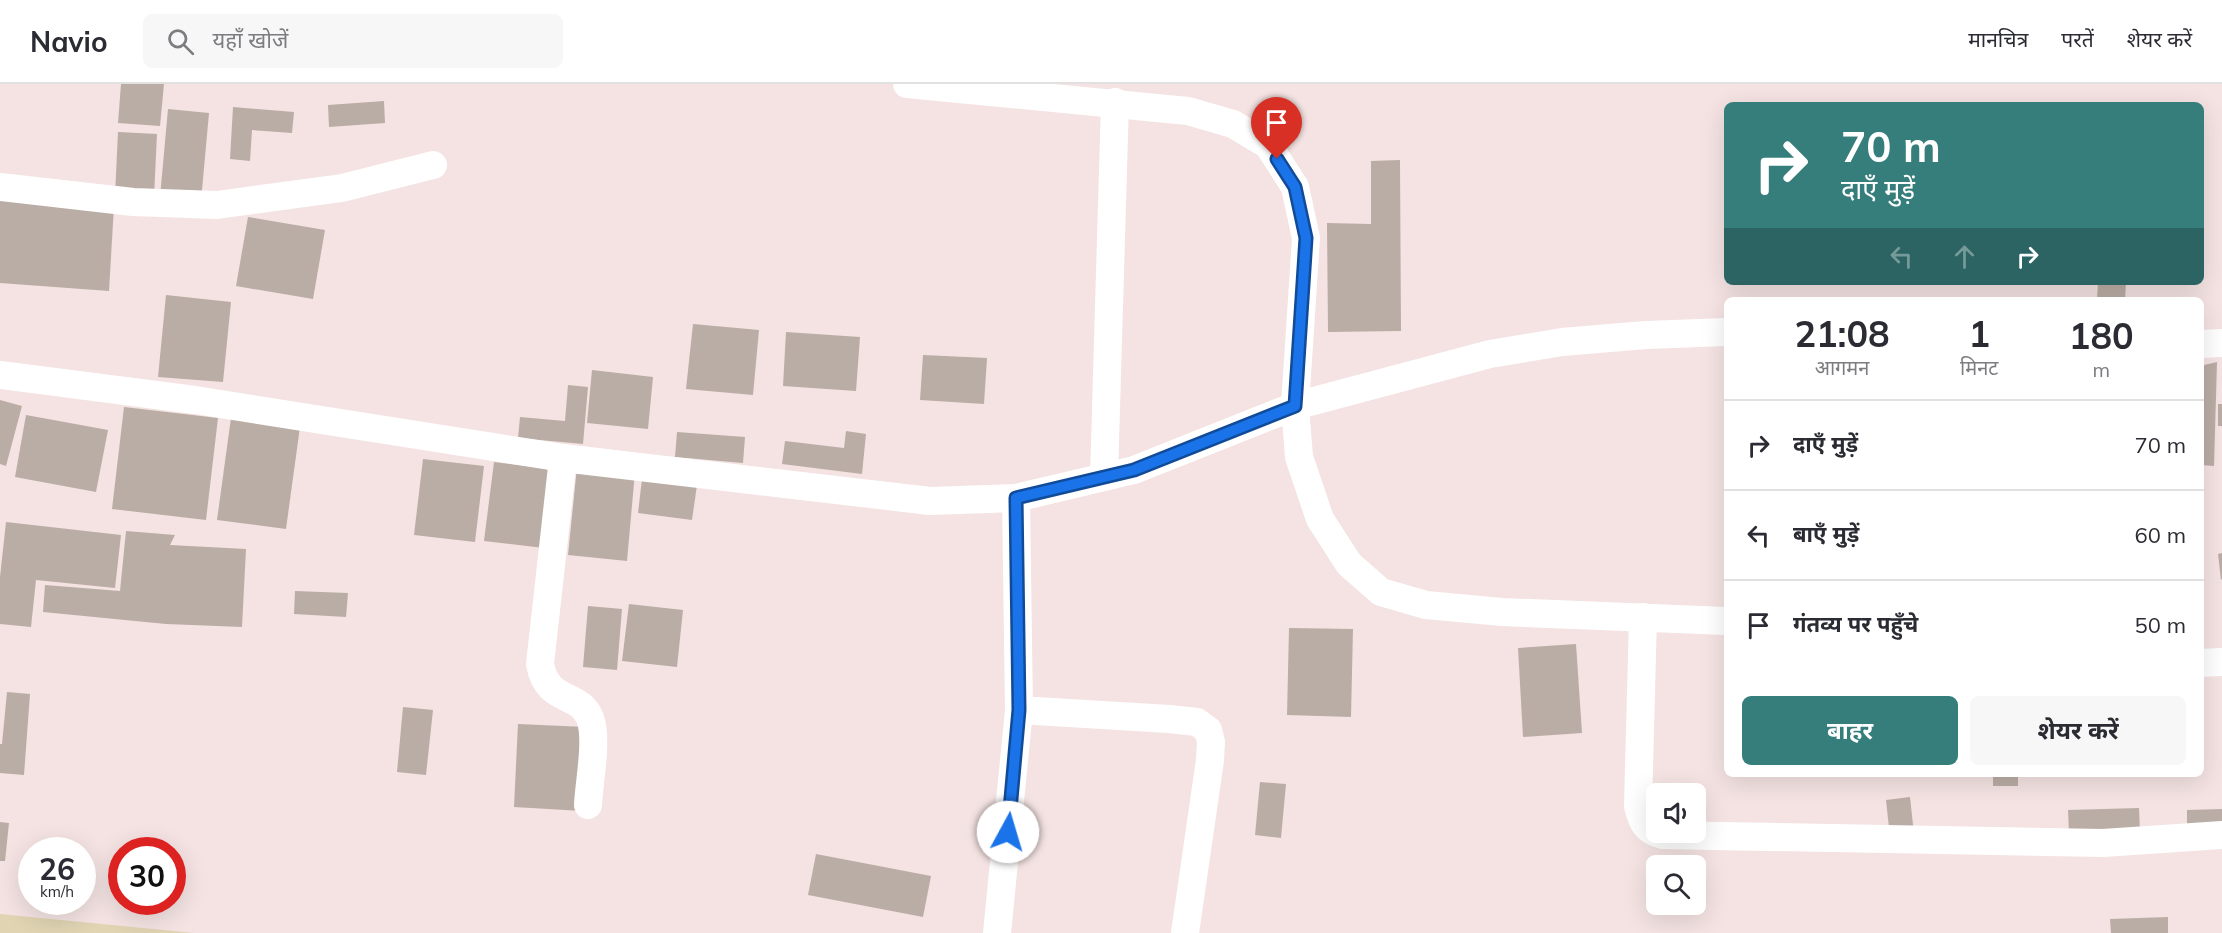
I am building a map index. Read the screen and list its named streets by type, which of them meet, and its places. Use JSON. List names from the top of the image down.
{
  "page": {
    "header": "Navio",
    "search": "यहाँ खोजें",
    "nav": ["मानचित्र", "परतें", "शेयर करें"],
    "turn": ["70 m", "दाएँ मुड़ें"],
    "eta": [
      "21:08",
      "आगमन",
      "1",
      "मिनट",
      "180",
      "m"
    ],
    "list": [
      {
        "name": "दाएँ मुड़ें",
        "value": "70 m"
      },
      {
        "name": "बाएँ मुड़ें",
        "value": "60 m"
      },
      {
        "name": "गंतव्य पर पहुँचे",
        "value": "50 m"
      }
    ],
    "buttons": ["बाहर", "शेयर करें"],
    "speed": "26 km/h",
    "limit": "30"
  }
}
